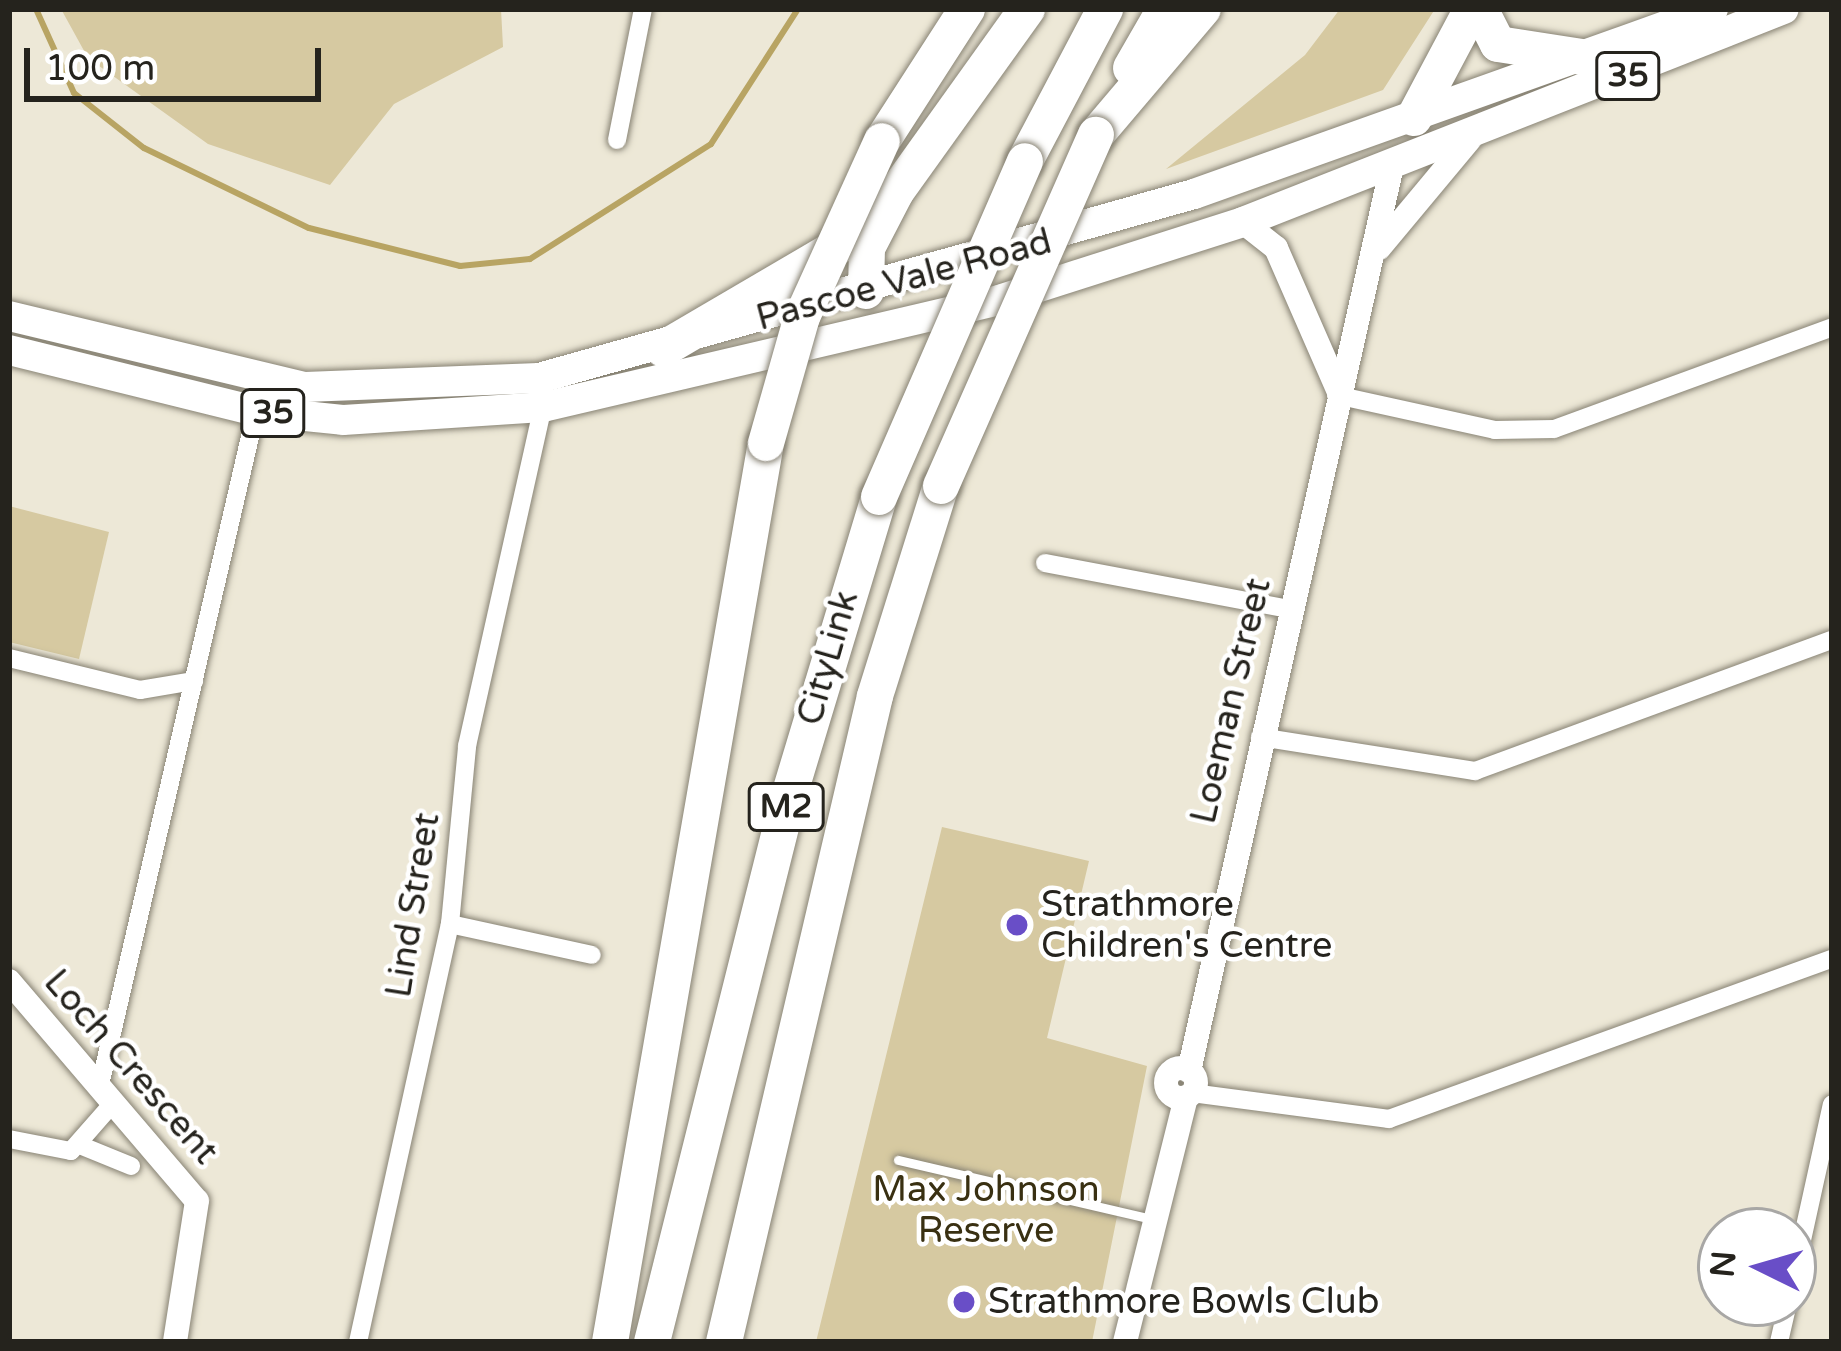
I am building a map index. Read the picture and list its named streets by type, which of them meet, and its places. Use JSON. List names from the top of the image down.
{
  "streets": {
    "highway": ["CityLink", "M2"],
    "main road": ["35", "Pascoe Vale Road"],
    "street": ["Loeman Street", "Lind Street", "Loch Crescent"]
  },
  "crossings": [
    ["Pascoe Vale Road", "Loeman Street"],
    ["Pascoe Vale Road", "Lind Street"]
  ],
  "parks": ["Max Johnson Reserve"],
  "places": ["Strathmore Children's Centre", "Strathmore Bowls Club"],
  "scale_bar": "100 m",
  "north": "left"
}
